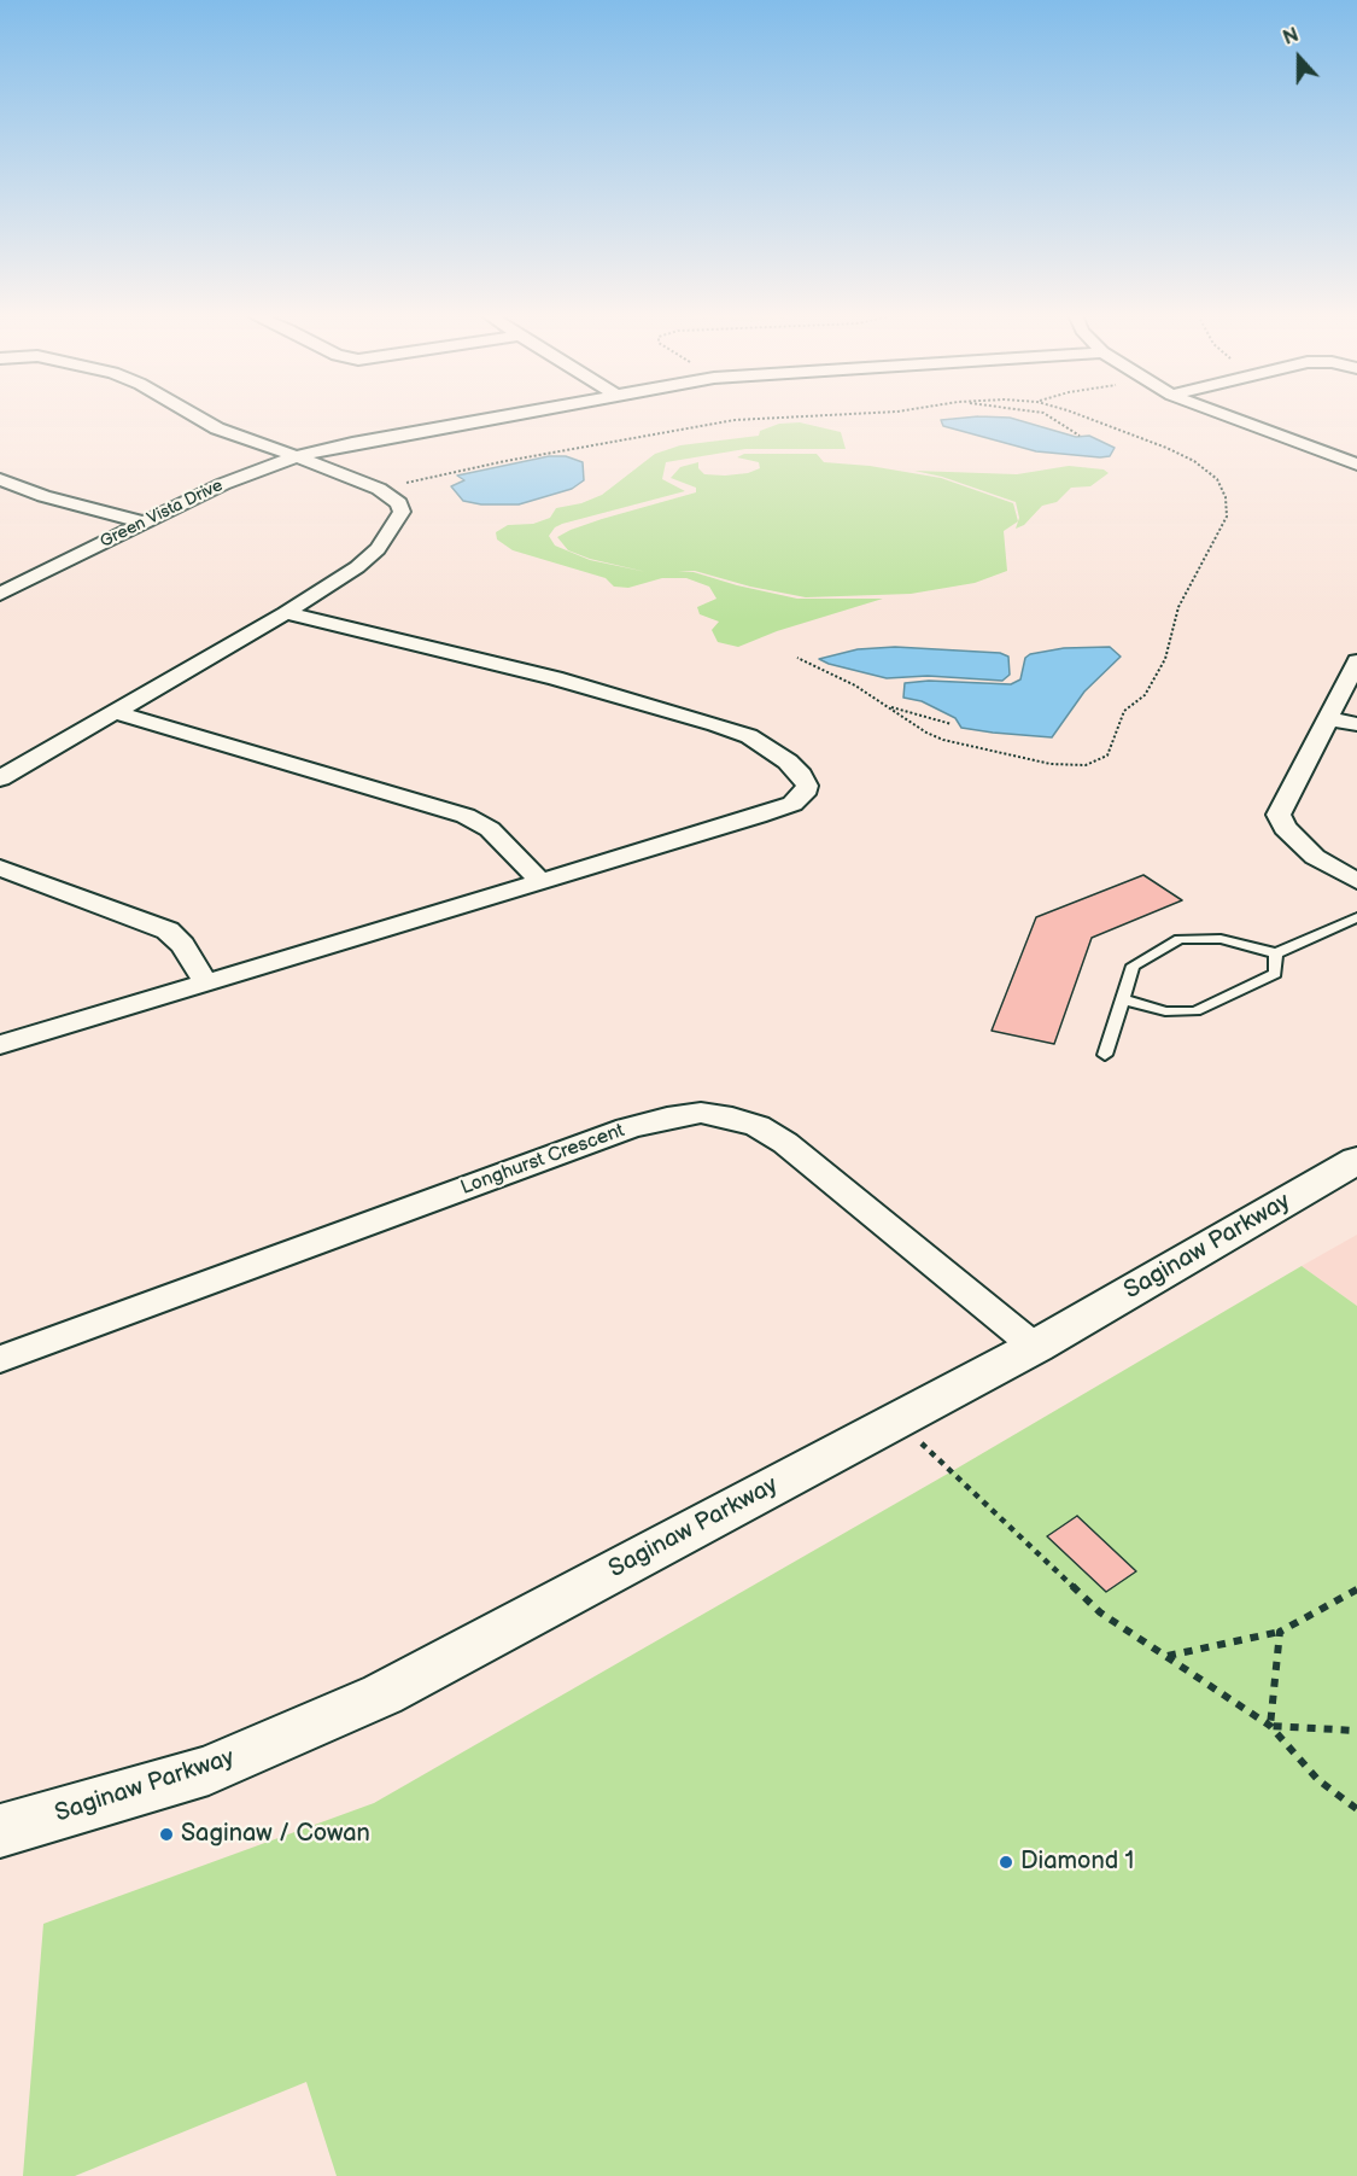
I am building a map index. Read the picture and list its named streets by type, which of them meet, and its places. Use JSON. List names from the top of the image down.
{
  "streets": {
    "street": ["Green Vista Drive", "Longhurst Crescent", "Saginaw Parkway"]
  },
  "crossings": [
    ["Longhurst Crescent", "Saginaw Parkway"]
  ],
  "places": ["Saginaw / Cowan", "Diamond 1"],
  "north": "top"
}
